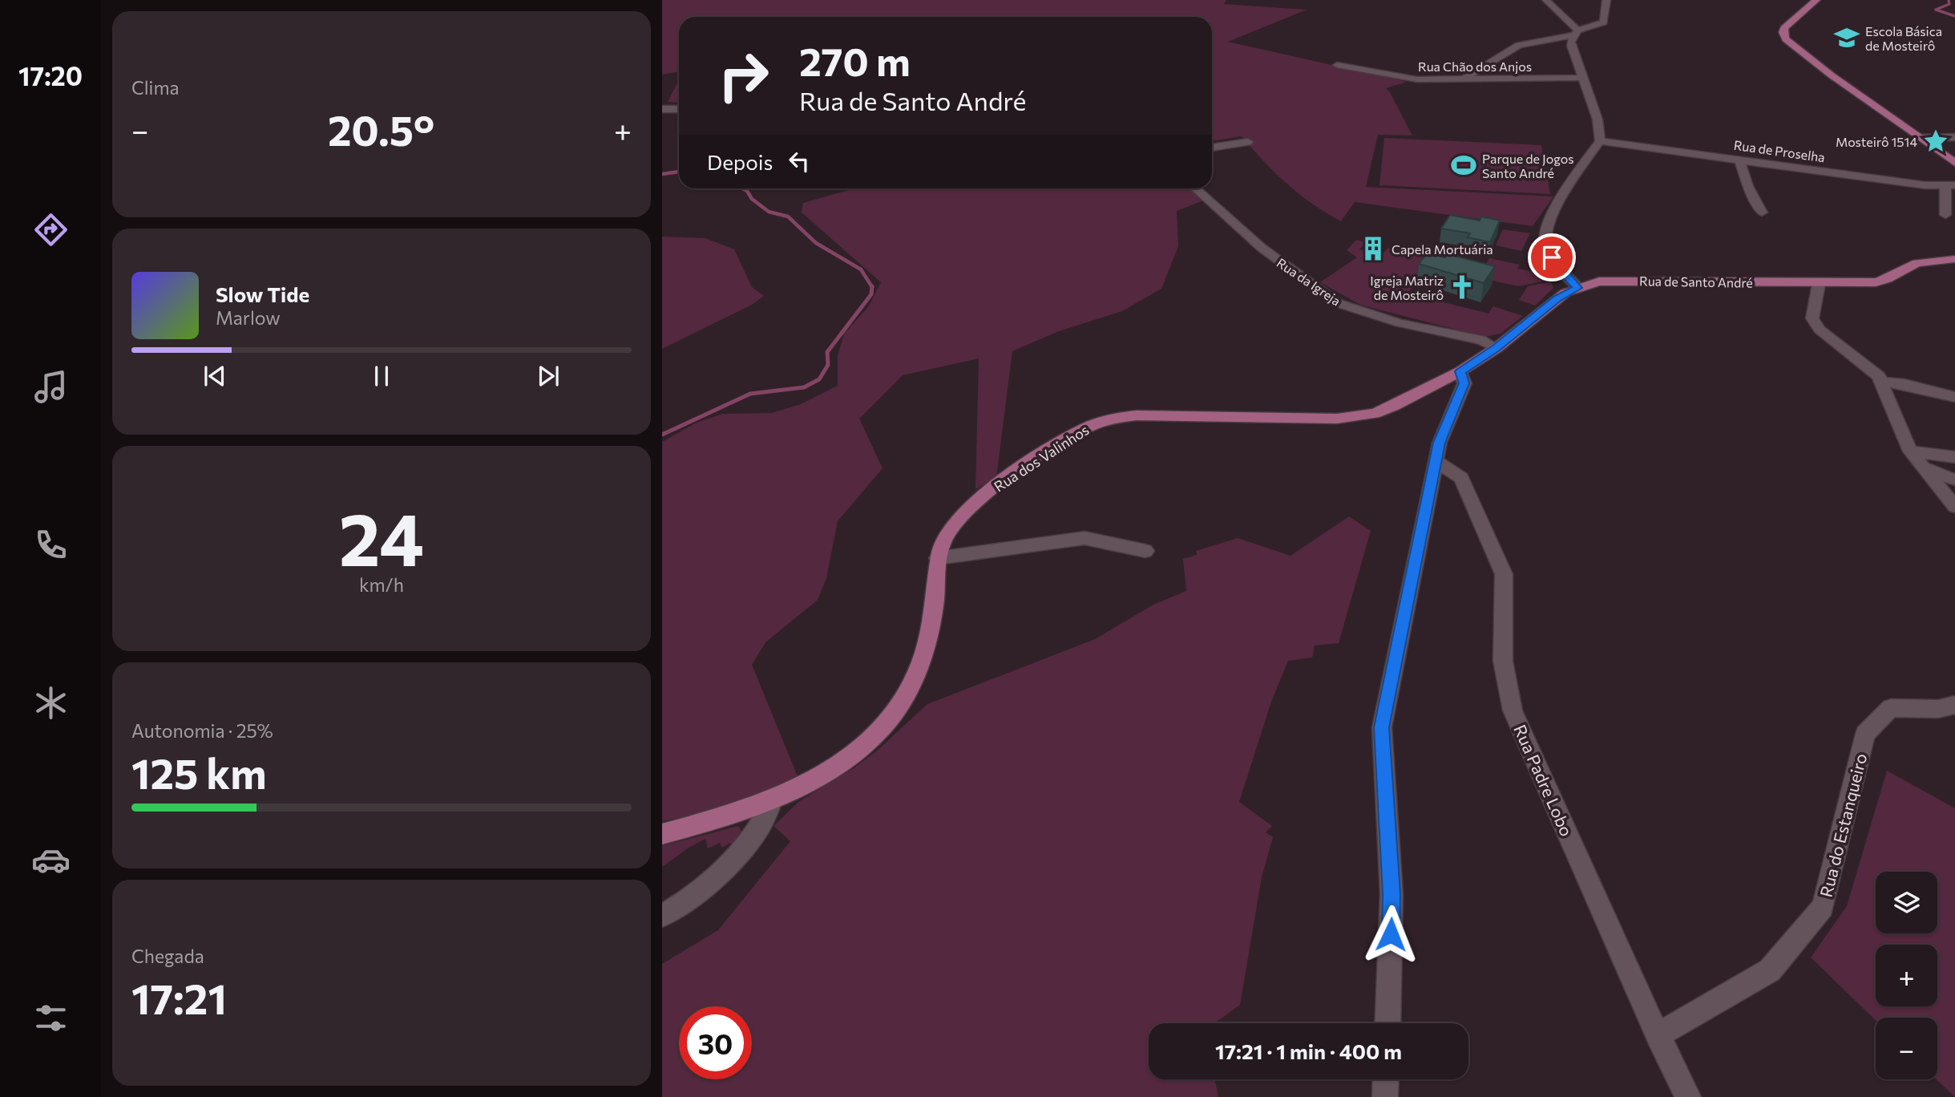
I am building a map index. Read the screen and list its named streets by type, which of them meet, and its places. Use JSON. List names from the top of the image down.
{
  "streets": {
    "main road": ["Rua de Santo André", "Rua dos Valinhos"],
    "street": [
      "Rua Chão dos Anjos",
      "Rua de Proselha",
      "Rua da Igreja",
      "Rua Padre Lobo",
      "Rua do Estanqueiro"
    ]
  },
  "crossings": [
    ["Rua da Igreja", "Rua de Santo André"],
    ["Rua de Santo André", "Rua dos Valinhos"],
    ["Rua Padre Lobo", "Rua do Estanqueiro"]
  ],
  "places": {
    "school or university": ["Escola Básica de Mosteirô"],
    "place": ["Mosteirô 1514"],
    "sports": ["Parque de Jogos Santo André"],
    "building": ["Capela Mortuária"],
    "church": ["Igreja Matriz de Mosteirô"]
  },
  "page": {
    "tabs": "17:20",
    "tile": [
      "Clima",
      ["24", "km/h"],
      ["Autonomia · 25%", "125 km"],
      ["Chegada", "17:21"]
    ],
    "turn": ["270 m", "Rua de Santo André"],
    "heat": ["−", "20.5°", "+"],
    "then": "Depois",
    "song": ["Slow Tide", "Marlow"],
    "map_buttons": ["+", "−"],
    "limit": "30",
    "trip": "17:21 · 1 min · 400 m"
  }
}
